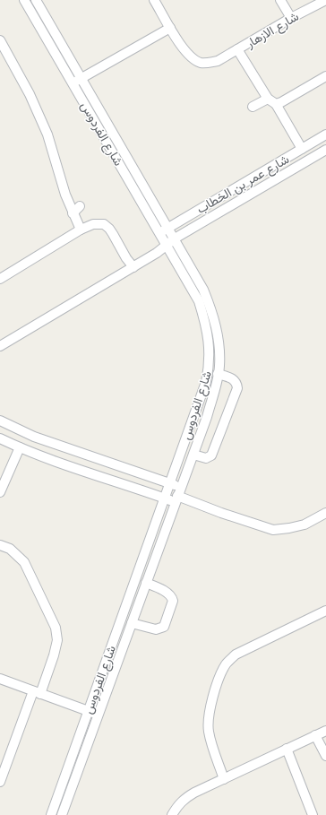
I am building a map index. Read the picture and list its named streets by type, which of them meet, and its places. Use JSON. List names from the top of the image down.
{
  "streets": {
    "street": ["شارع الازهار", "شارع الفردوس", "شارع عمر بن الخطاب"]
  },
  "crossings": [
    ["شارع الفردوس", "شارع عمر بن الخطاب"]
  ]
}
